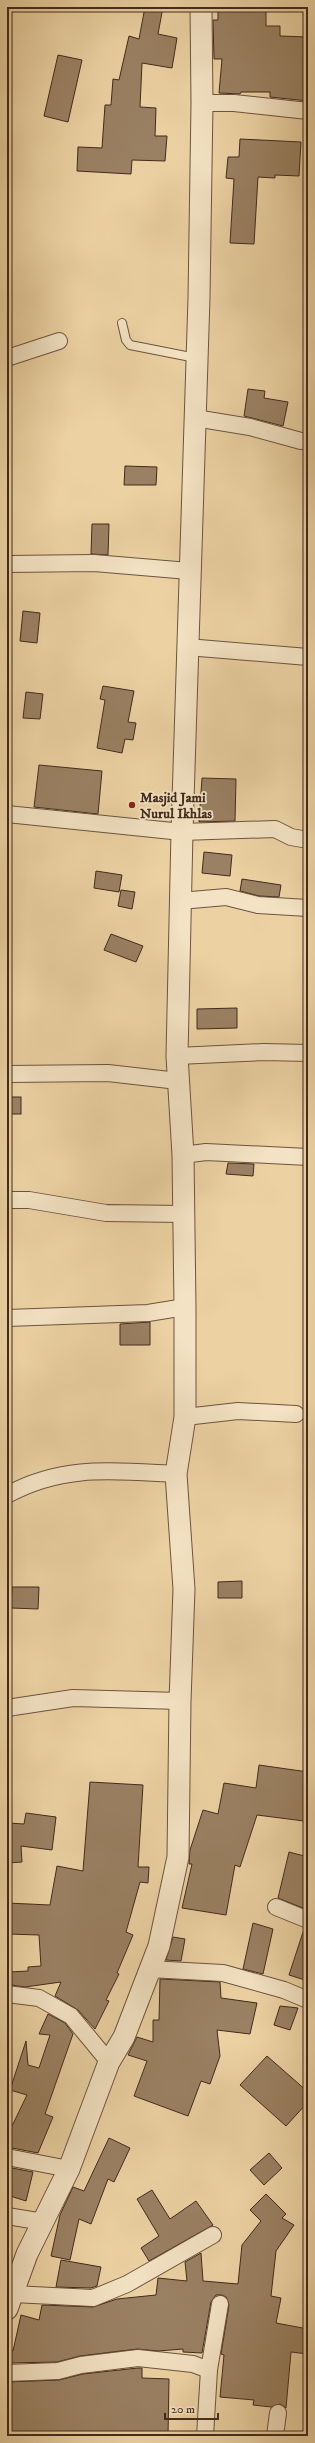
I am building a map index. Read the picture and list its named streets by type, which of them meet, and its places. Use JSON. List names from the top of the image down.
{
  "places": ["Masjid Jami Nurul Ikhlas"],
  "scale_bar": "20 m"
}
